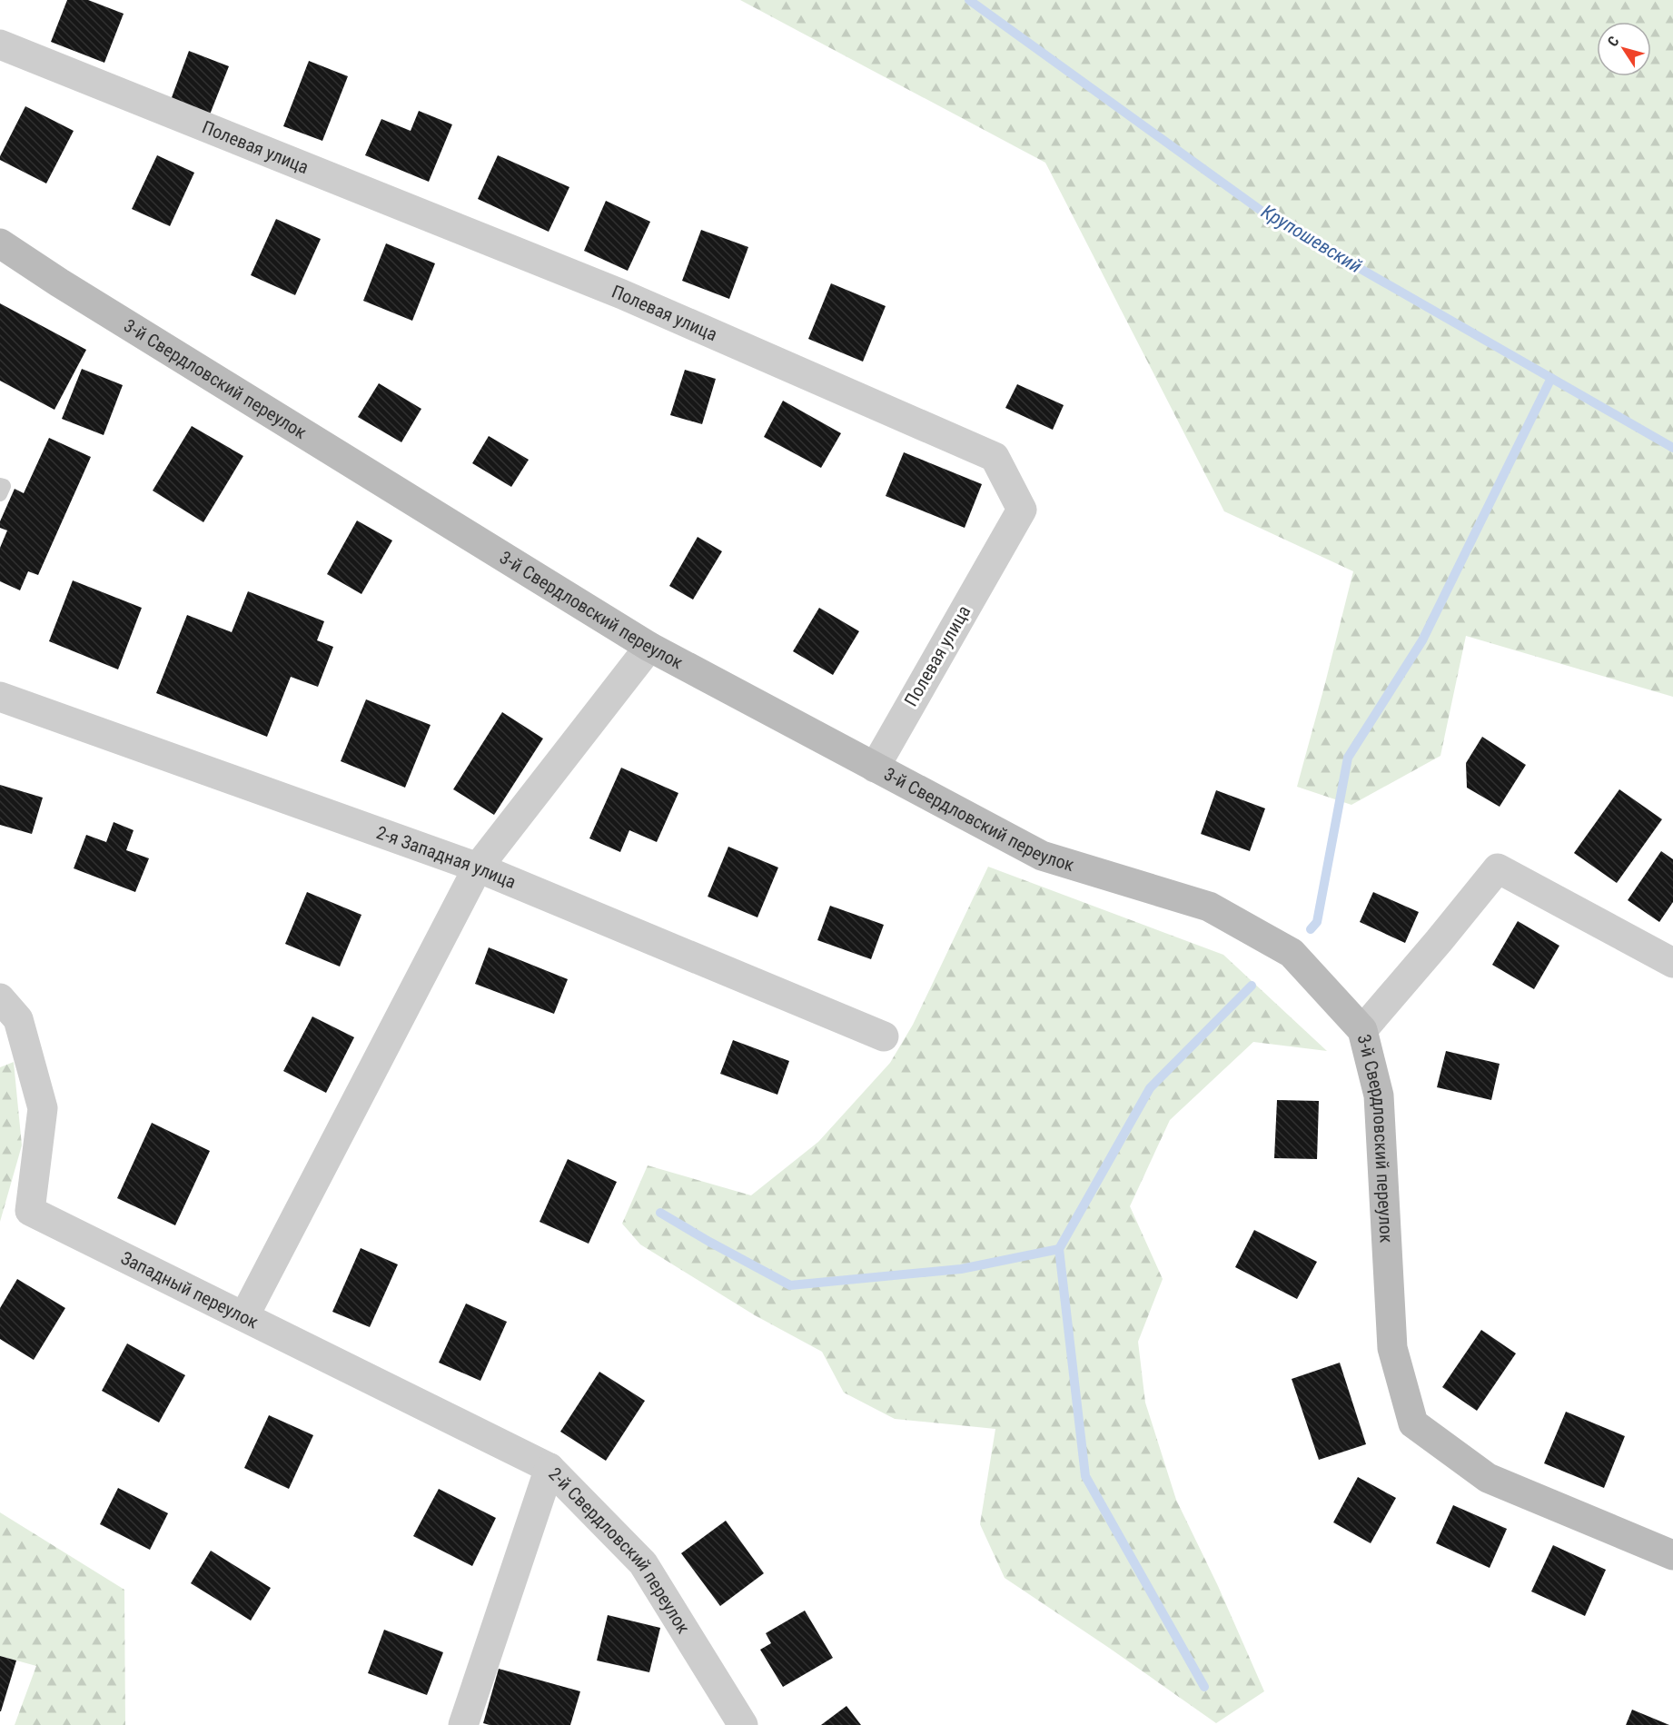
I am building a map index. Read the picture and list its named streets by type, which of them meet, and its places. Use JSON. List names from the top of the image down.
{
  "streets": {
    "main road": ["3-й Свердловский переулок"],
    "street": [
      "Полевая улица",
      "2-я Западная улица",
      "Западный переулок",
      "2-й Свердловский переулок"
    ]
  },
  "crossings": [
    ["Полевая улица", "3-й Свердловский переулок"],
    ["Западный переулок", "2-й Свердловский переулок"]
  ],
  "water": ["Крупошевский"],
  "north": "top left"
}
